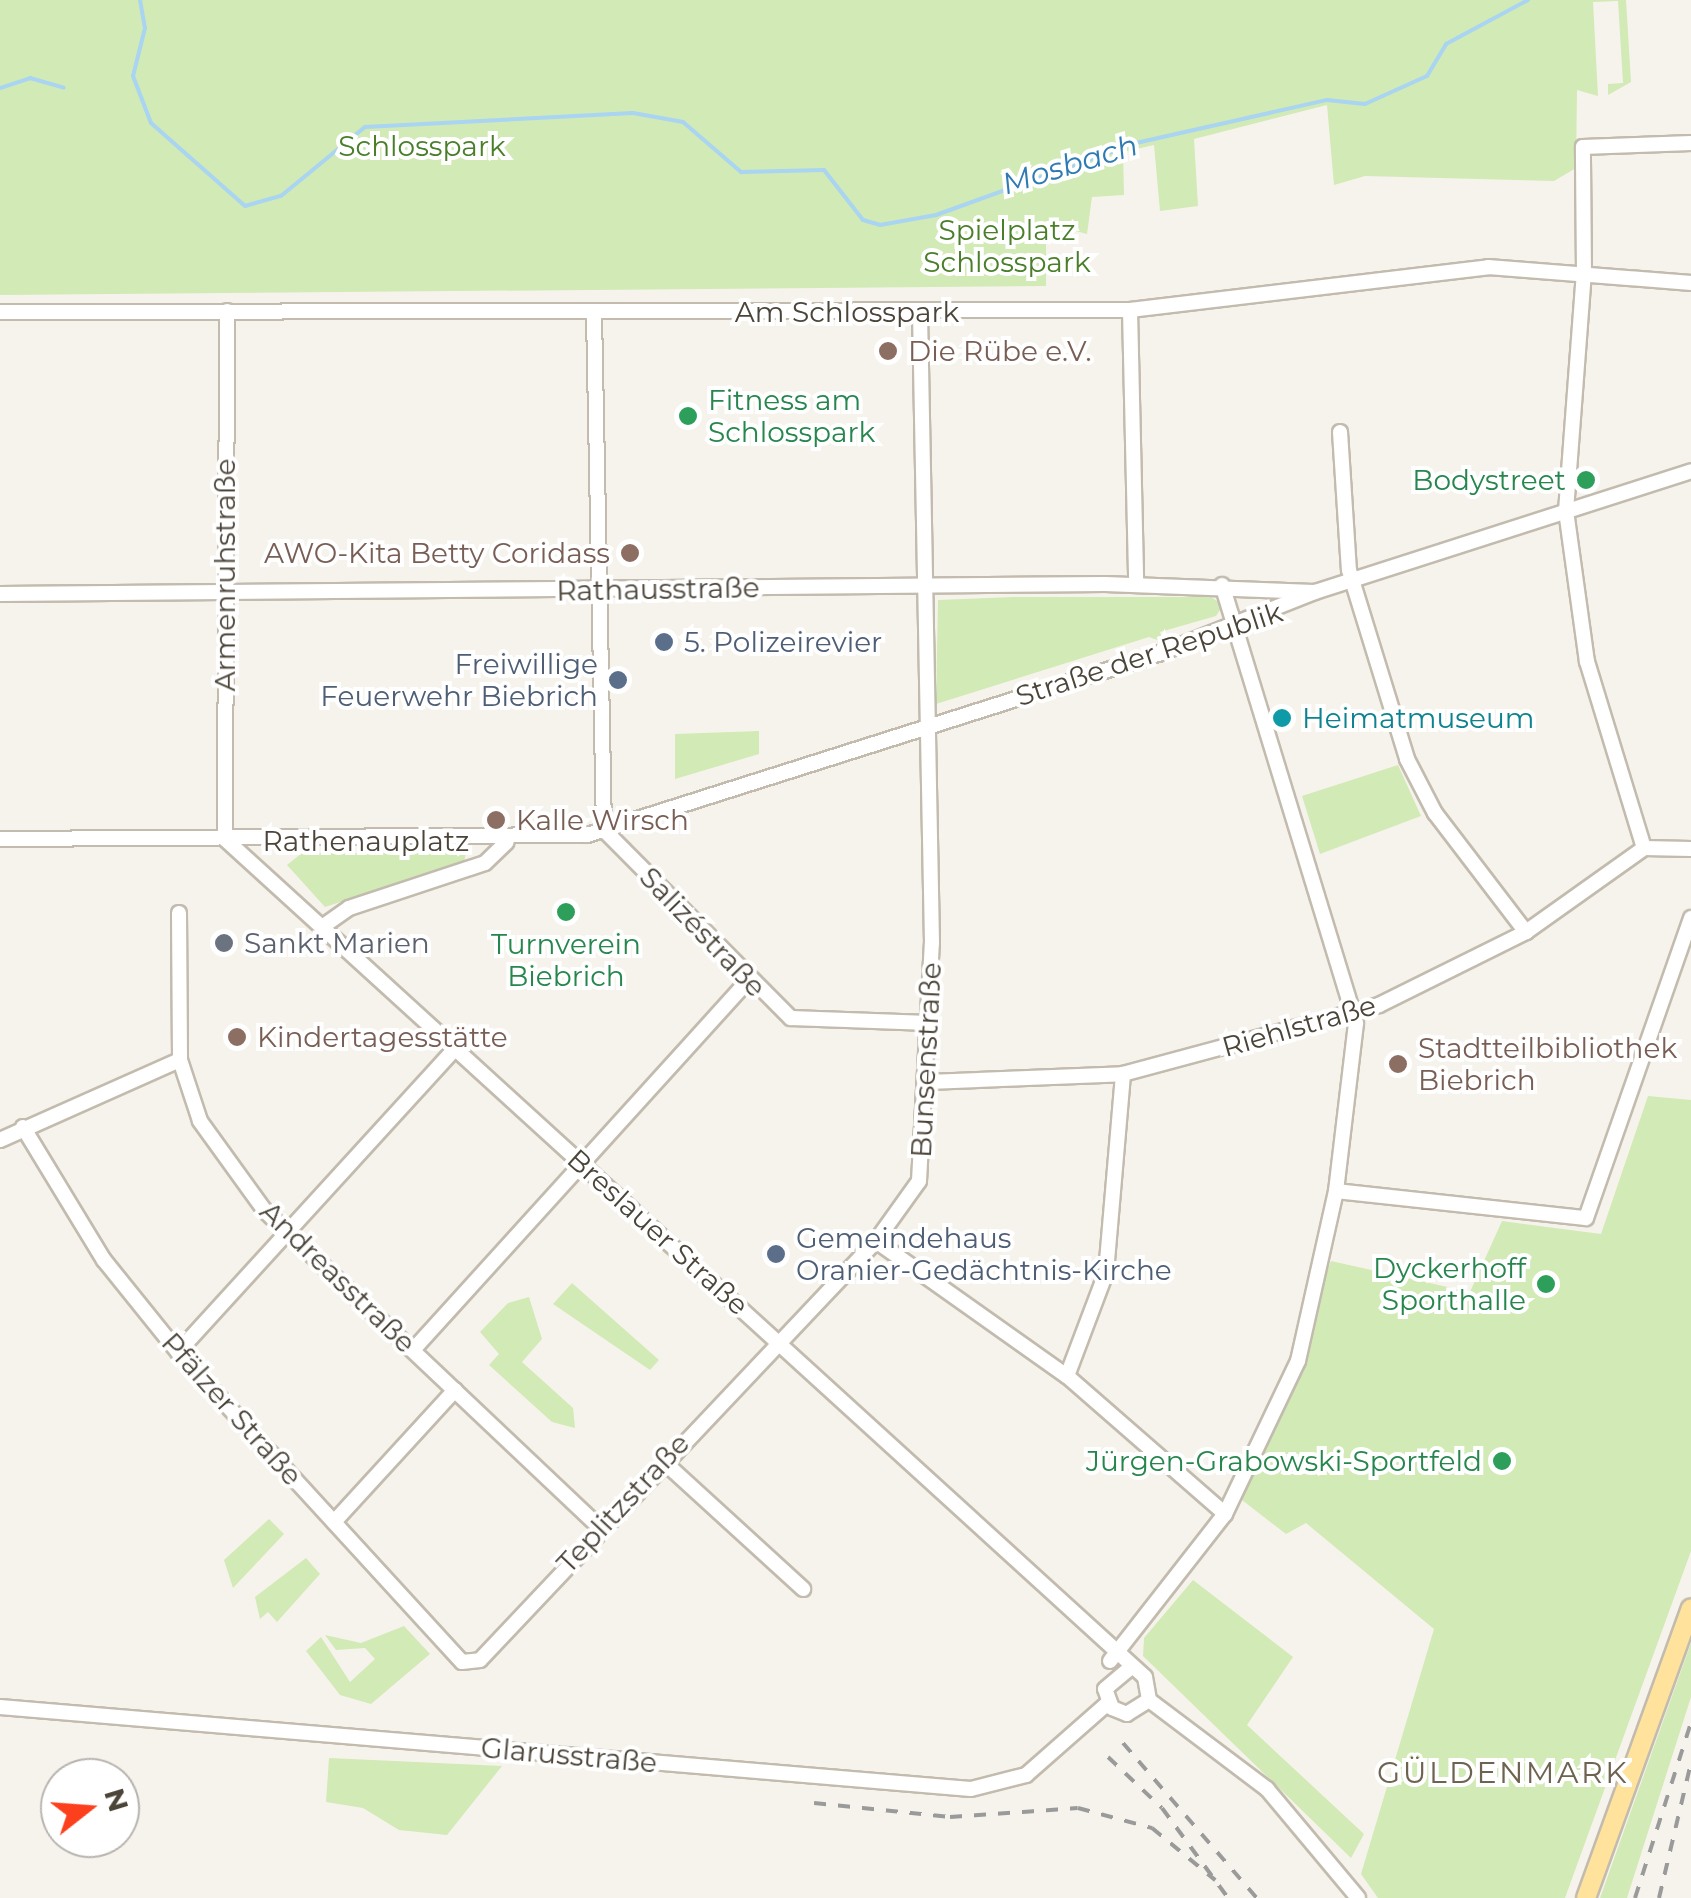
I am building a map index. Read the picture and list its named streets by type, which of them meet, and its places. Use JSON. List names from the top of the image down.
{
  "streets": {
    "street": [
      "Am Schlosspark",
      "Armenruhstraße",
      "Rathausstraße",
      "Straße der Republik",
      "Rathenauplatz",
      "Salizéstraße",
      "Riehlstraße",
      "Bunsenstraße",
      "Breslauer Straße",
      "Andreasstraße",
      "Pfälzer Straße",
      "Teplitzstraße",
      "Glarusstraße"
    ]
  },
  "crossings": [
    ["Am Schlosspark", "Armenruhstraße"],
    ["Am Schlosspark", "Bunsenstraße"],
    ["Armenruhstraße", "Rathausstraße"],
    ["Armenruhstraße", "Rathenauplatz"],
    ["Armenruhstraße", "Breslauer Straße"],
    ["Rathausstraße", "Straße der Republik"],
    ["Rathausstraße", "Bunsenstraße"],
    ["Straße der Republik", "Rathenauplatz"],
    ["Straße der Republik", "Salizéstraße"],
    ["Straße der Republik", "Bunsenstraße"],
    ["Rathenauplatz", "Salizéstraße"],
    ["Rathenauplatz", "Breslauer Straße"],
    ["Salizéstraße", "Bunsenstraße"],
    ["Riehlstraße", "Bunsenstraße"],
    ["Bunsenstraße", "Breslauer Straße"],
    ["Bunsenstraße", "Teplitzstraße"],
    ["Breslauer Straße", "Teplitzstraße"],
    ["Andreasstraße", "Teplitzstraße"],
    ["Pfälzer Straße", "Teplitzstraße"]
  ],
  "districts": ["GÜLDENMARK"],
  "water": ["Mosbach"],
  "parks": ["Schlosspark", "Spielplatz Schlosspark"],
  "places": [
    "Die Rübe e.V.",
    "Fitness am Schlosspark",
    "Bodystreet",
    "AWO-Kita Betty Coridass",
    "5. Polizeirevier",
    "Freiwillige Feuerwehr Biebrich",
    "Heimatmuseum",
    "Kalle Wirsch",
    "Turnverein Biebrich",
    "Sankt Marien",
    "Kindertagesstätte",
    "Stadtteilbibliothek Biebrich",
    "Gemeindehaus Oranier-Gedächtnis-Kirche",
    "Dyckerhoff Sporthalle",
    "Jürgen-Grabowski-Sportfeld"
  ],
  "north": "right"
}
